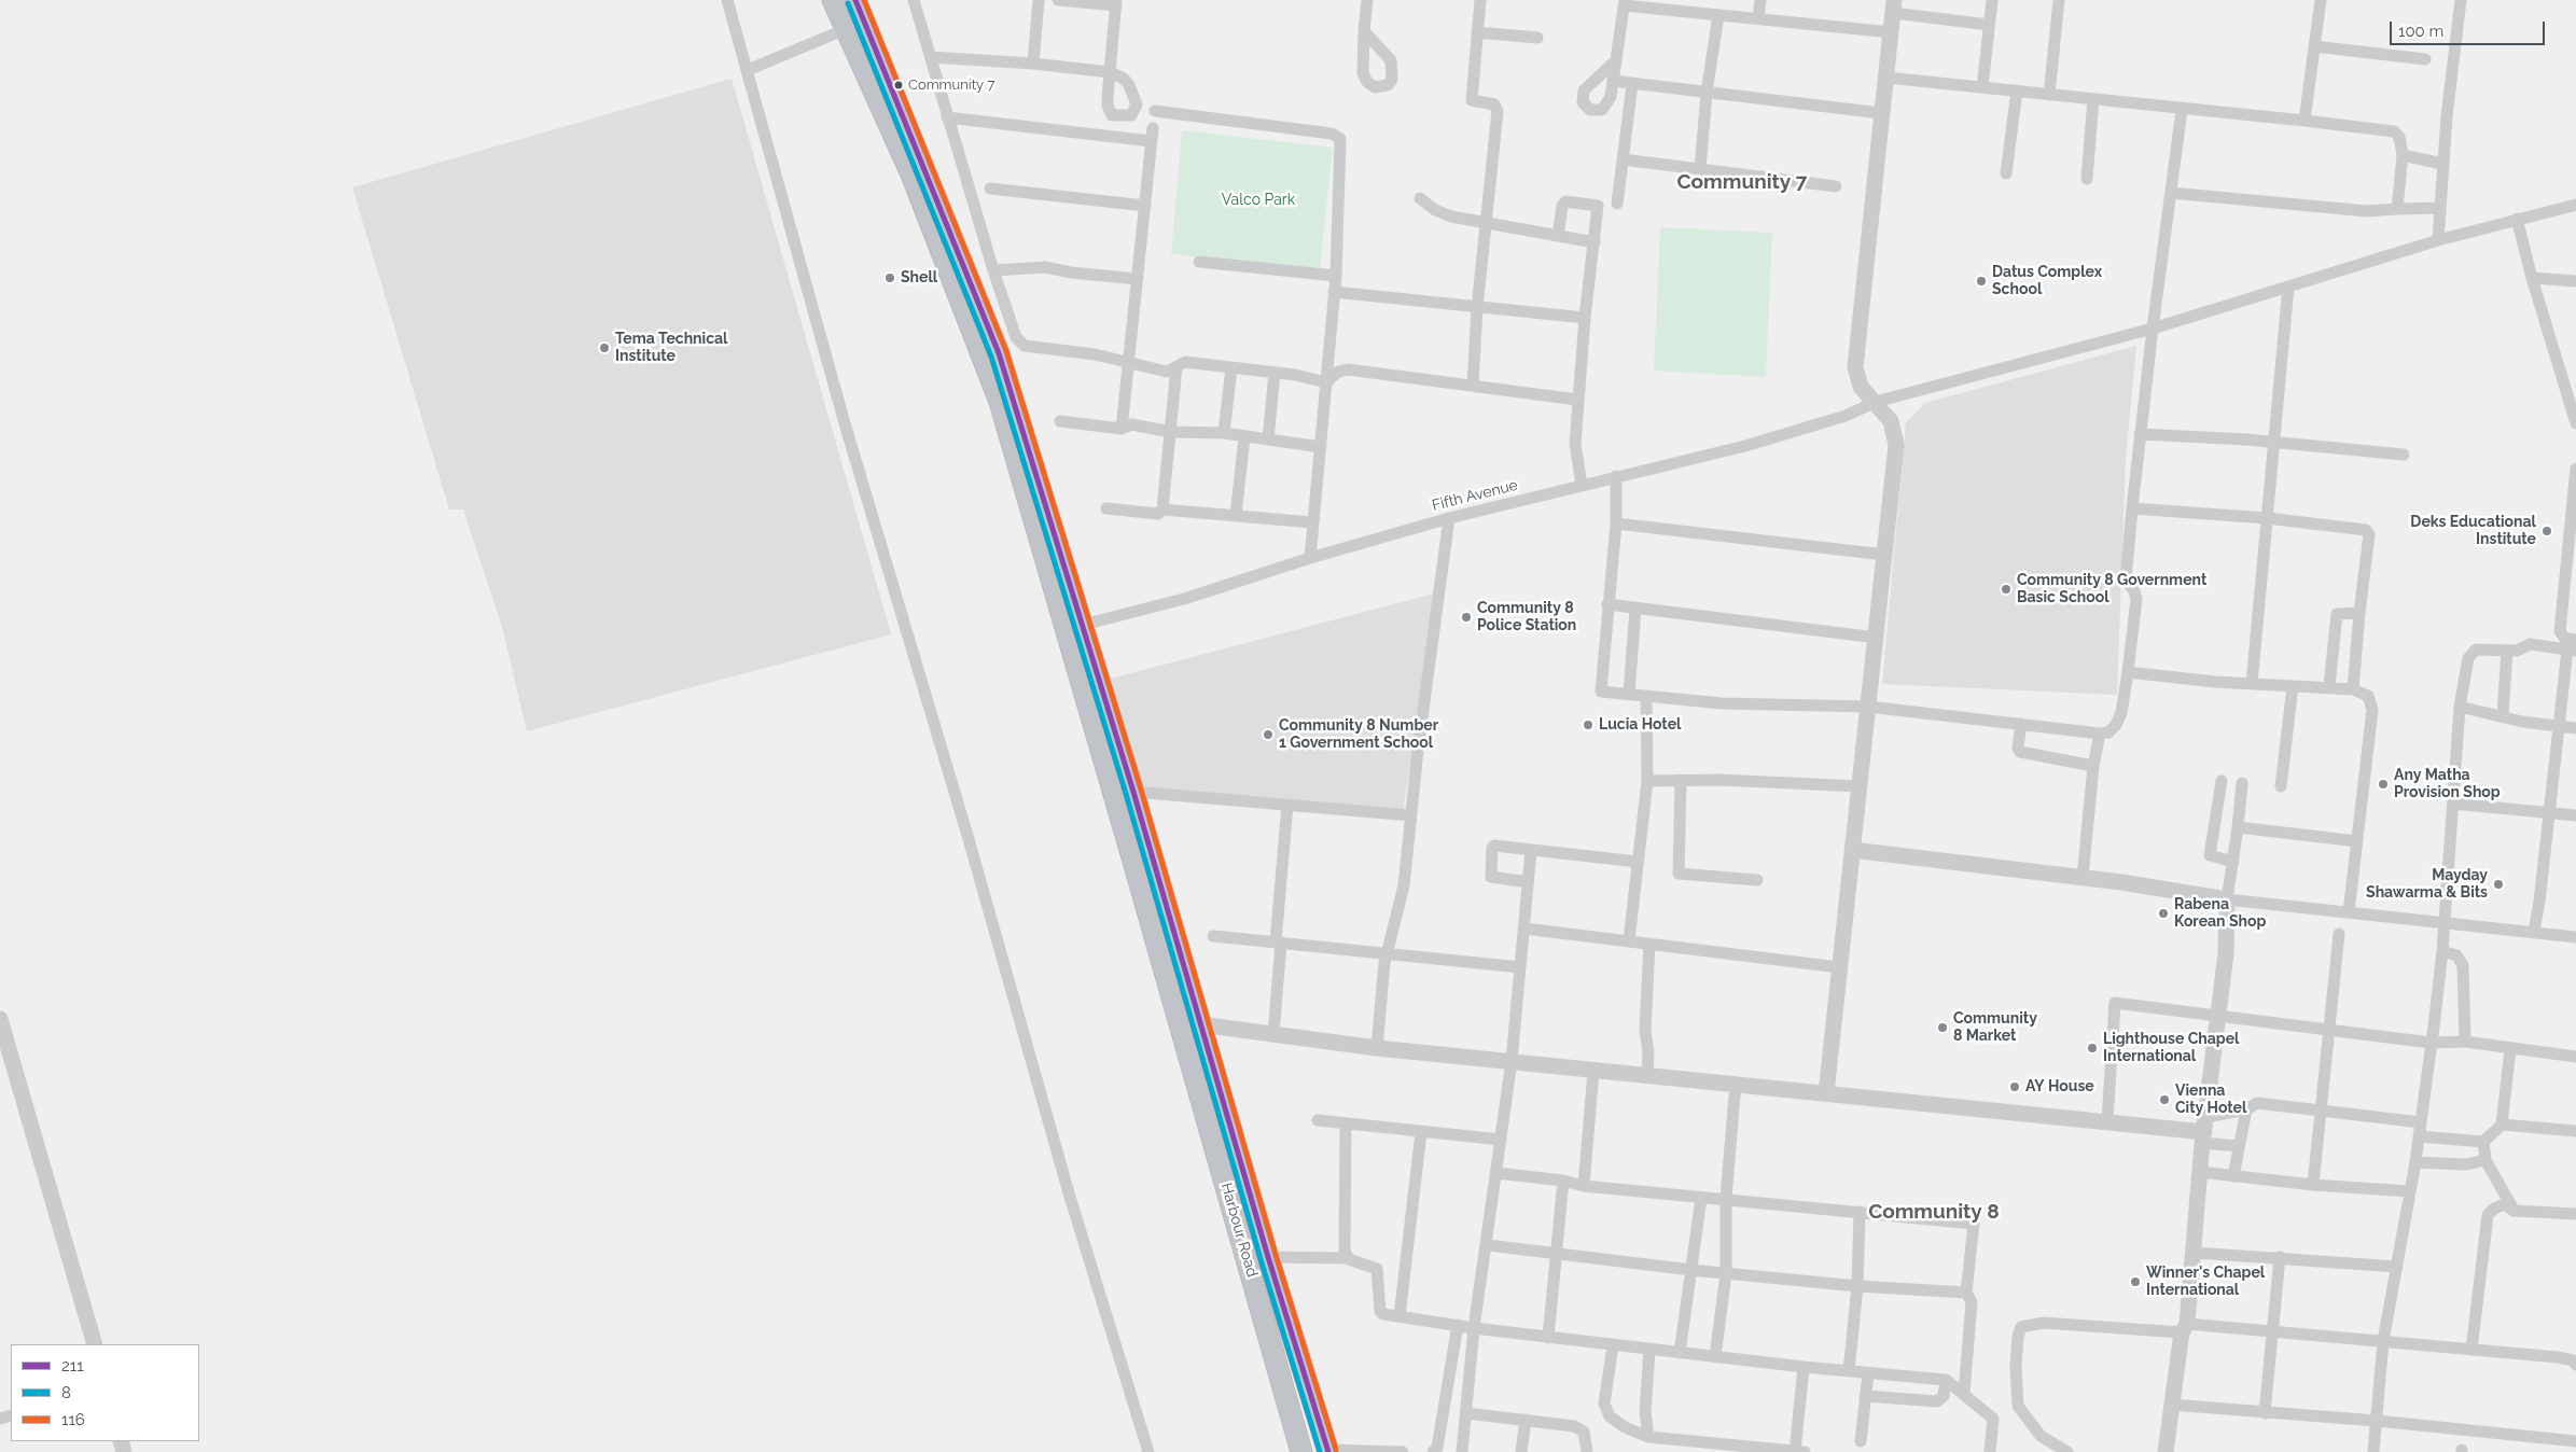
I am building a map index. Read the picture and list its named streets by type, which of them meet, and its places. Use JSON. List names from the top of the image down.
{
  "streets": {
    "highway": ["Harbour Road"],
    "street": ["Fifth Avenue"]
  },
  "crossings": [
    ["Fifth Avenue", "Harbour Road"]
  ],
  "districts": ["Community 7", "Community 8"],
  "parks": ["Valco Park"],
  "places": [
    "Community 7",
    "Shell",
    "Datus Complex School",
    "Tema Technical Institute",
    "Deks Educational Institute",
    "Community 8 Government Basic School",
    "Community 8 Police Station",
    "Lucia Hotel",
    "Community 8 Number 1 Government School",
    "Any Matha Provision Shop",
    "Mayday Shawarma & Bits",
    "Rabena Korean Shop",
    "Community 8 Market",
    "Lighthouse Chapel International",
    "AY House",
    "Vienna City Hotel",
    "Winner's Chapel International"
  ],
  "lines": ["transit line 211", "transit line 116", "transit line 8"],
  "legend": ["211", "8", "116"],
  "scale_bar": "100 m"
}
